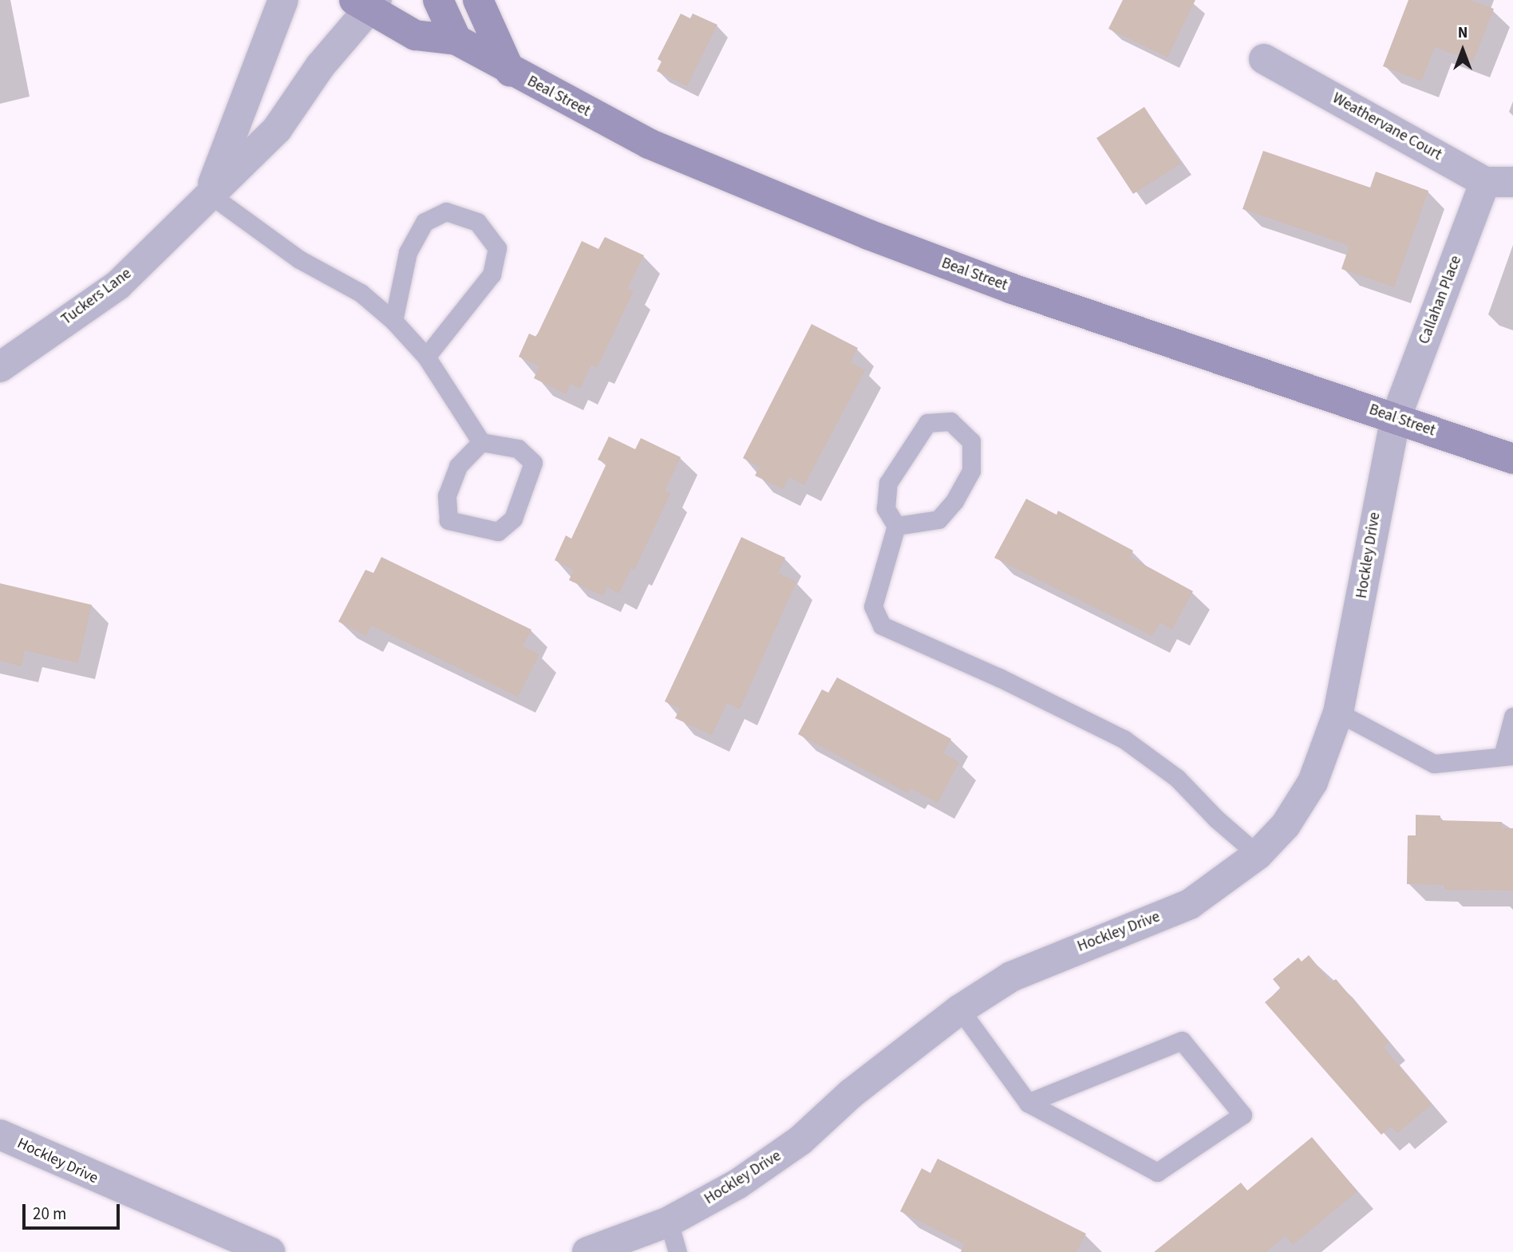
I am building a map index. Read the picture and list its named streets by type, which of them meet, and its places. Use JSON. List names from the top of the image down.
{
  "streets": {
    "street": [
      "Beal Street",
      "Weathervane Court",
      "Tuckers Lane",
      "Callahan Place",
      "Hockley Drive"
    ]
  },
  "crossings": [
    ["Beal Street", "Tuckers Lane"],
    ["Beal Street", "Callahan Place"],
    ["Beal Street", "Hockley Drive"],
    ["Weathervane Court", "Callahan Place"],
    ["Callahan Place", "Hockley Drive"]
  ],
  "scale_bar": "20 m",
  "north": "top"
}
